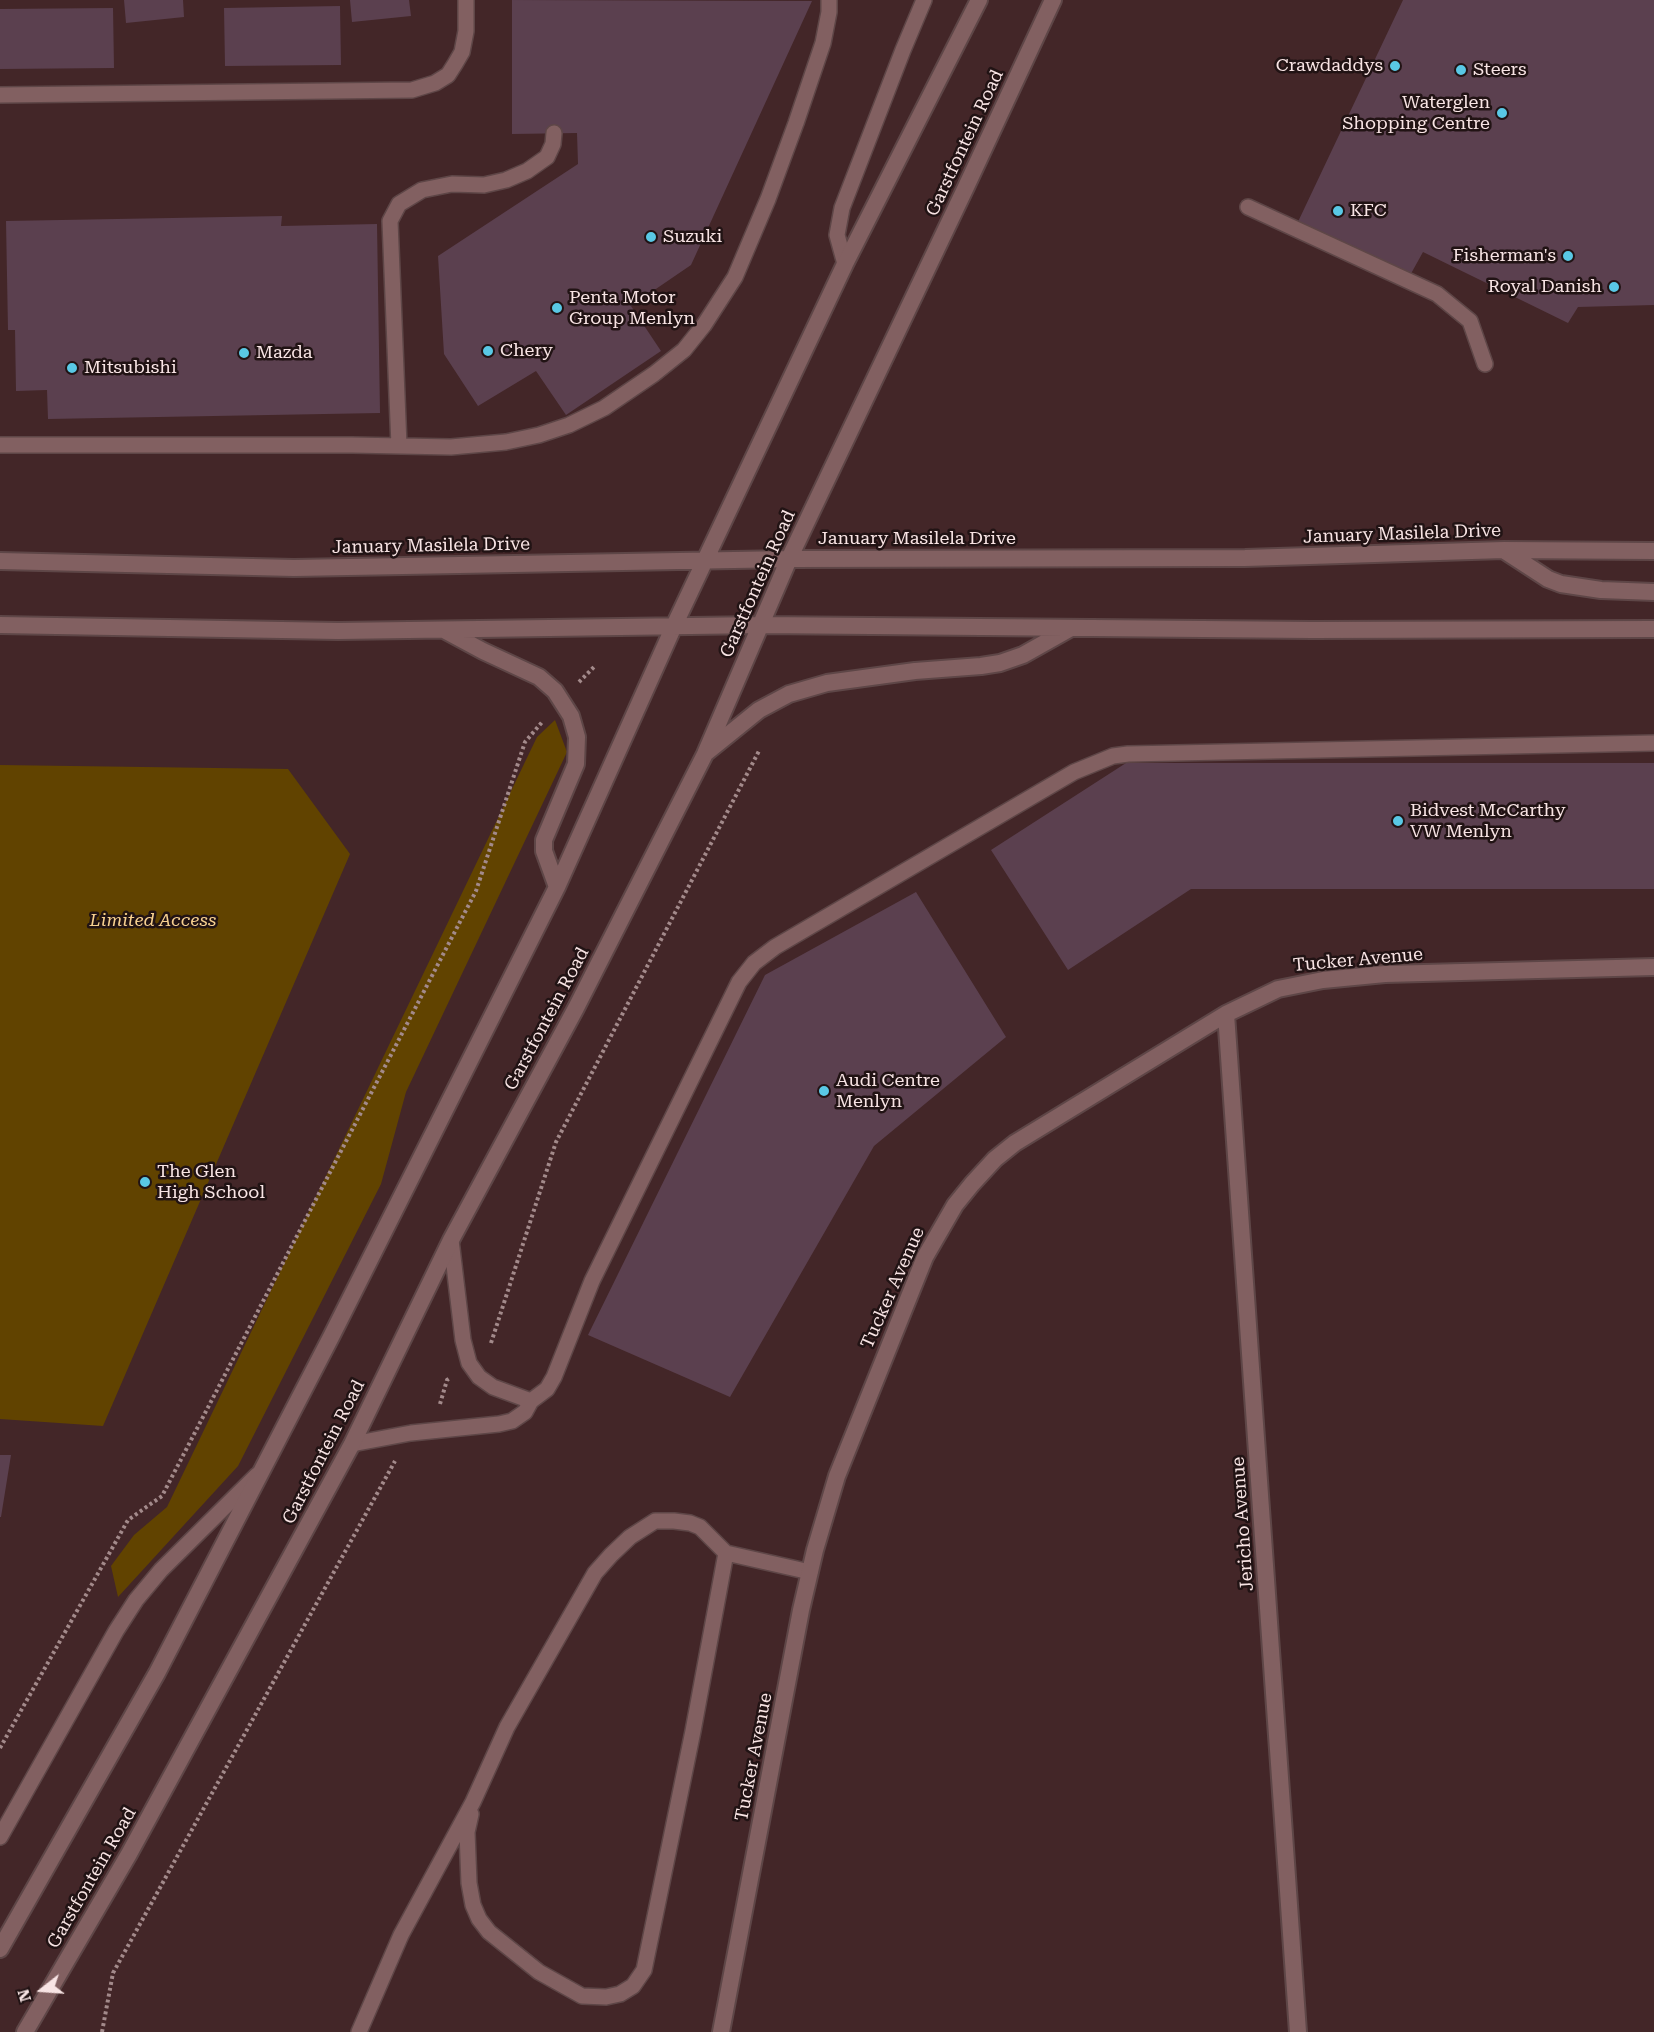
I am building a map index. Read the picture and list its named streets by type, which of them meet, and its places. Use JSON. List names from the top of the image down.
{
  "streets": {
    "main road": [
      "Garstfontein Road",
      "January Masilela Drive",
      "Tucker Avenue",
      "Jericho Avenue"
    ]
  },
  "crossings": [
    ["Garstfontein Road", "January Masilela Drive"],
    ["Tucker Avenue", "Jericho Avenue"]
  ],
  "parks": ["Limited Access"],
  "places": [
    "Crawdaddys",
    "Steers",
    "Waterglen Shopping Centre",
    "KFC",
    "Suzuki",
    "Fisherman's",
    "Royal Danish",
    "Penta Motor Group Menlyn",
    "Chery",
    "Mazda",
    "Mitsubishi",
    "Bidvest McCarthy VW Menlyn",
    "Audi Centre Menlyn",
    "The Glen High School"
  ],
  "north": "left"
}
